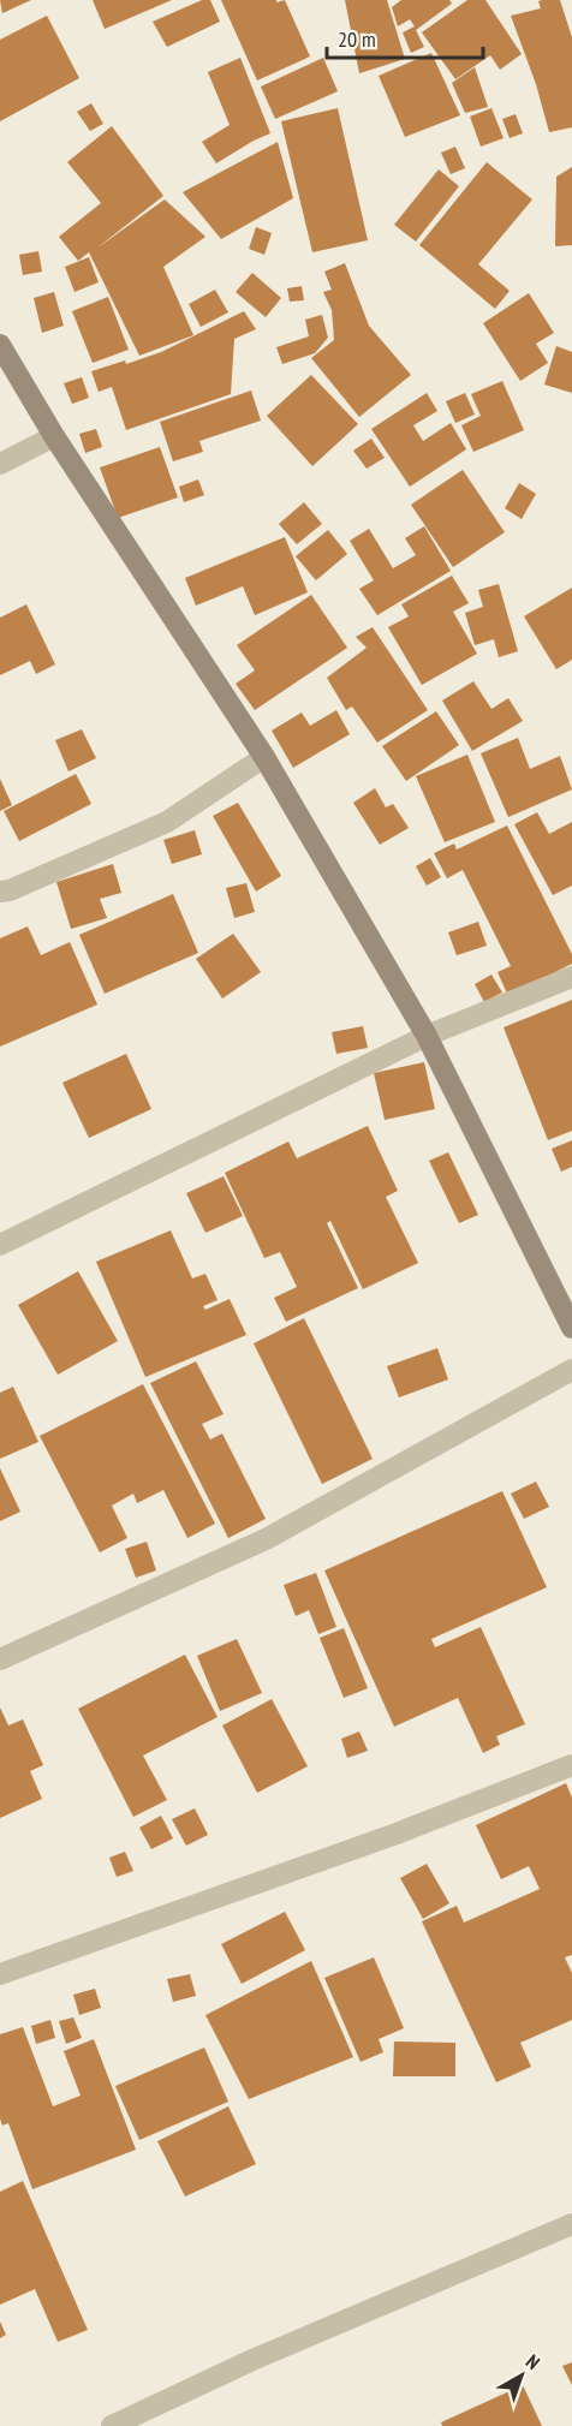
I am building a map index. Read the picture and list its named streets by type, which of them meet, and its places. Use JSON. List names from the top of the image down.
{
  "scale_bar": "20 m",
  "north": "top right"
}
